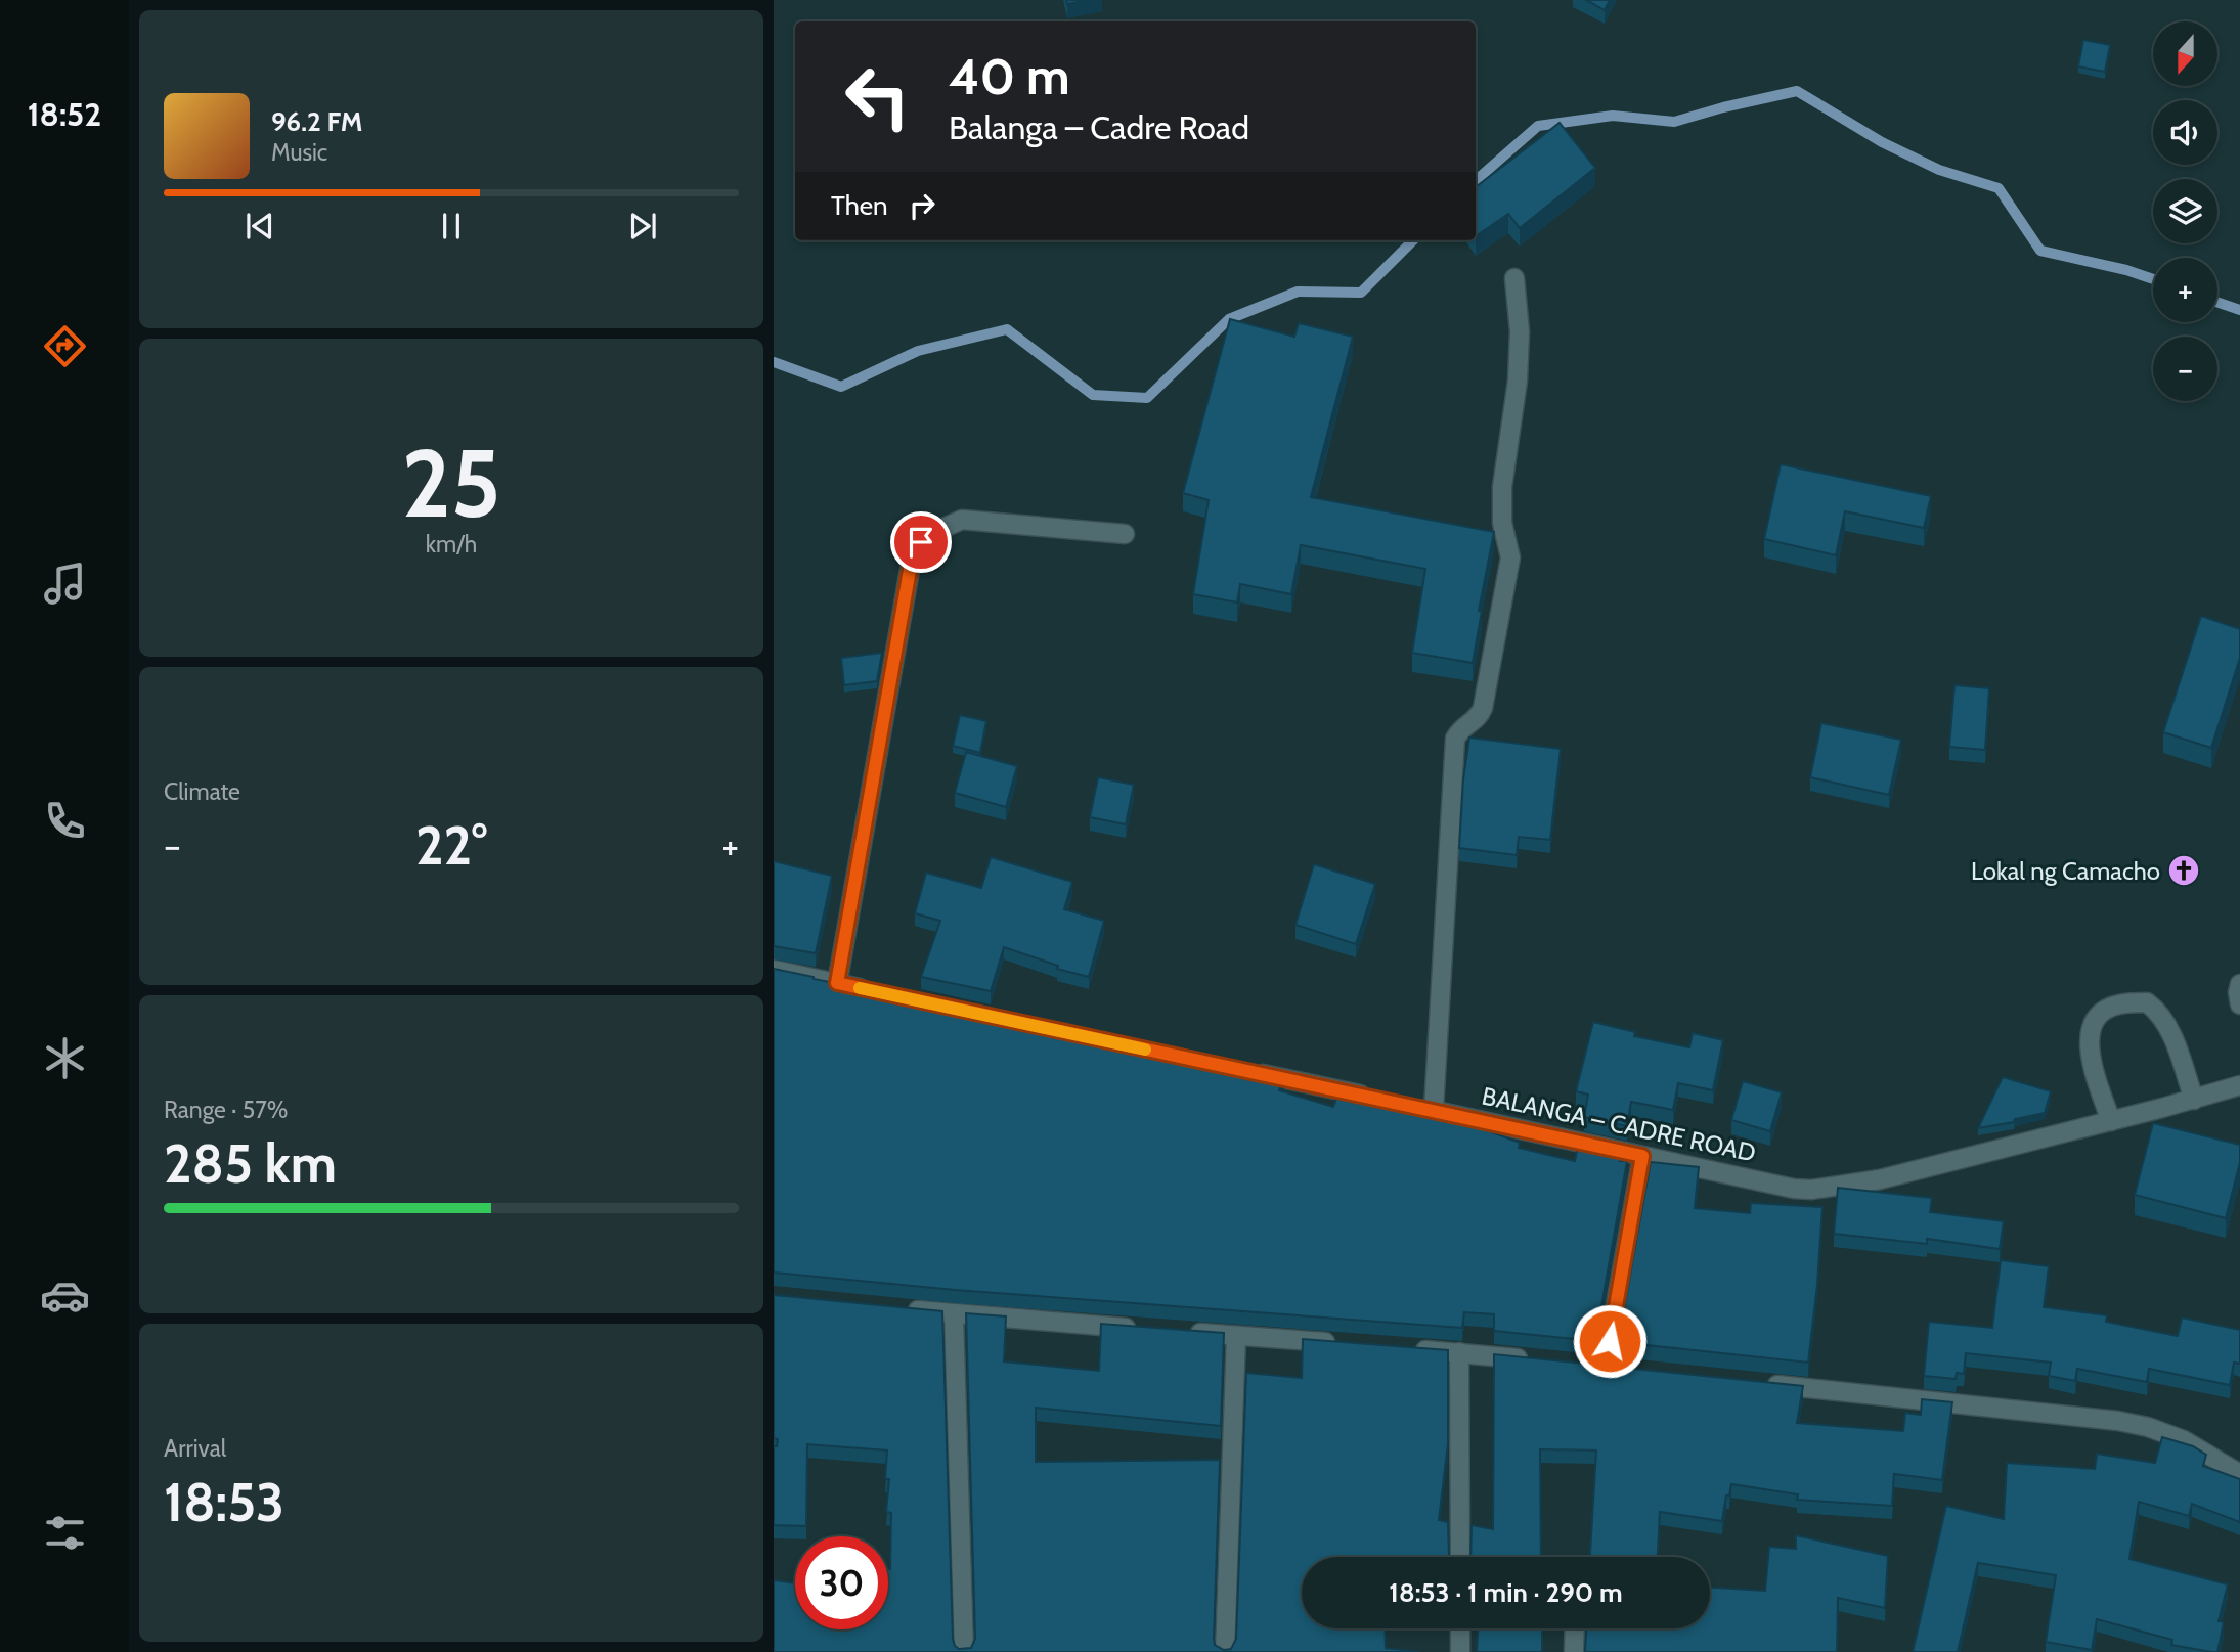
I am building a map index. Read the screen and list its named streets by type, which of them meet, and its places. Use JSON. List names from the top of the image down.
{
  "streets": {
    "street": ["BALANGA – CADRE ROAD"]
  },
  "places": {
    "church": ["Lokal ng Camacho"]
  },
  "north": "bottom",
  "page": {
    "tabs": "18:52",
    "map_buttons": ["+", "−"],
    "turn": ["40 m", "Balanga – Cadre Road"],
    "song": ["96.2 FM", "Music"],
    "then": "Then",
    "tile": [
      ["25", "km/h"],
      "Climate",
      ["Range · 57%", "285 km"],
      ["Arrival", "18:53"]
    ],
    "heat": ["−", "22°", "+"],
    "limit": "30",
    "trip": "18:53 · 1 min · 290 m"
  }
}
